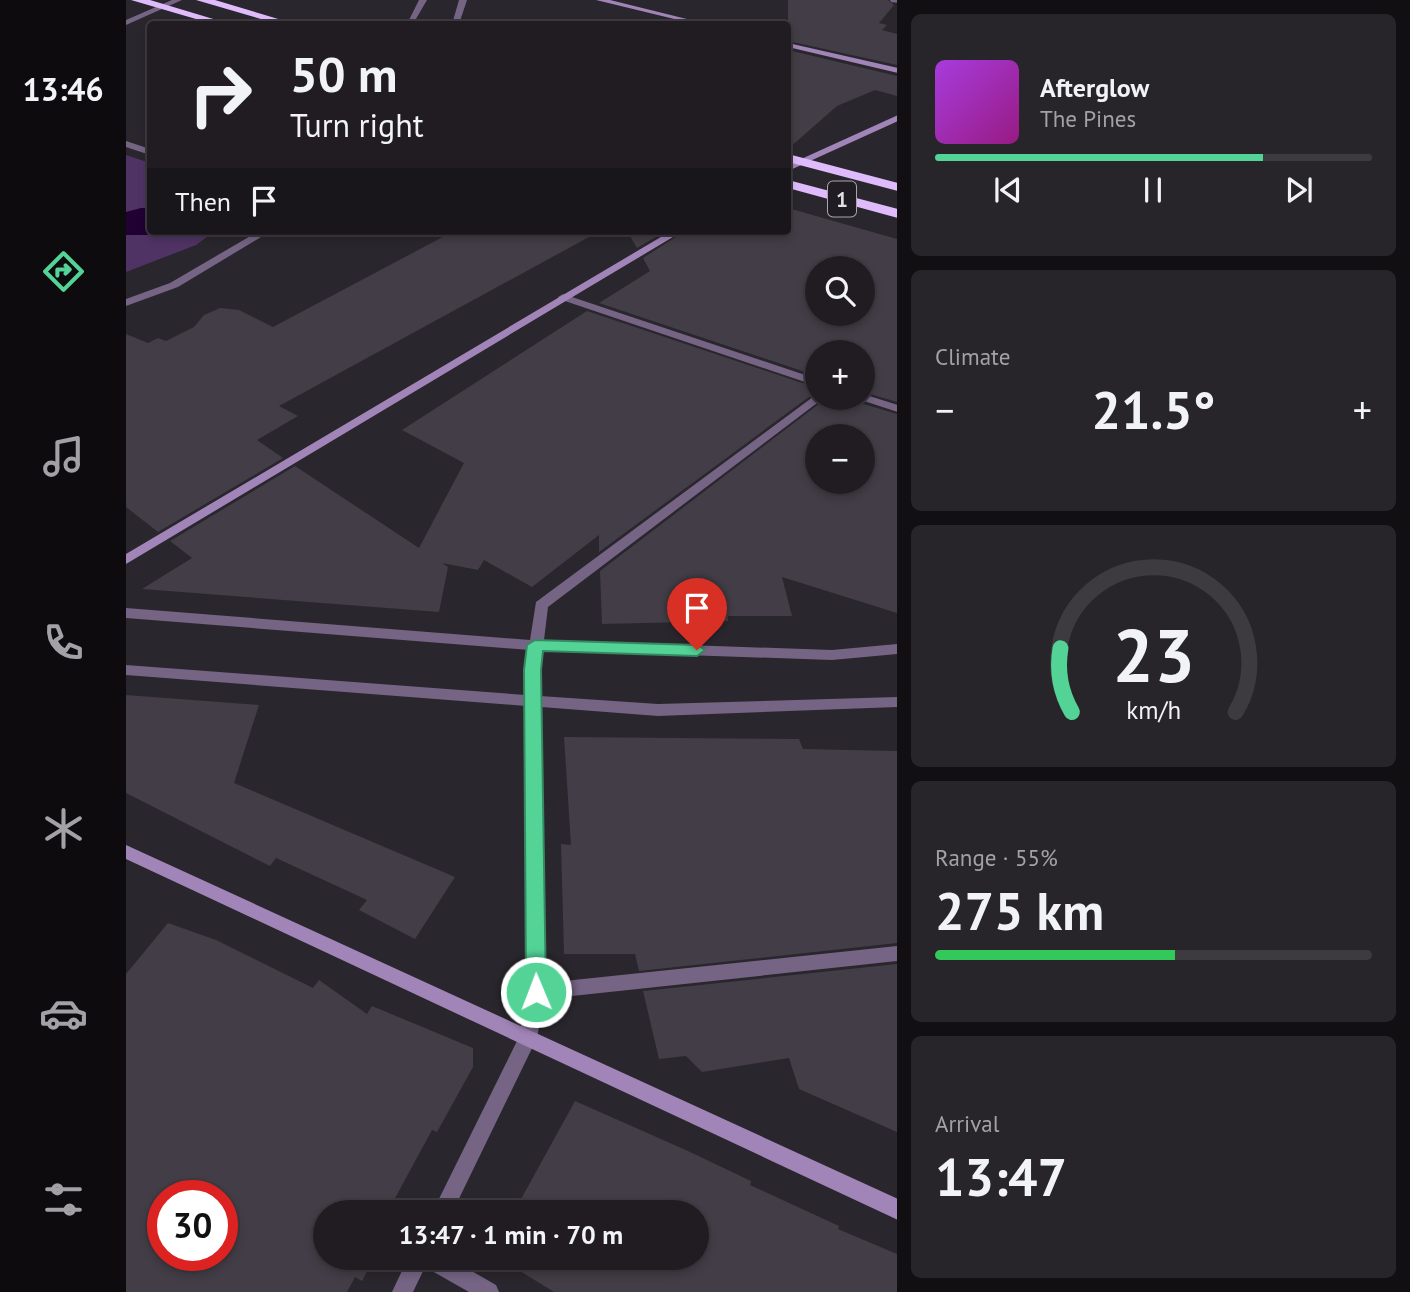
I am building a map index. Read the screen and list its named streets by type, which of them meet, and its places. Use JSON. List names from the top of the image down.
{
  "streets": {
    "highway": ["1"]
  },
  "page": {
    "tabs": "13:46",
    "turn": ["50 m", "Turn right"],
    "song": ["Afterglow", "The Pines"],
    "then": "Then",
    "map_buttons": ["+", "−"],
    "tile": [
      "Climate",
      ["Range · 55%", "275 km"],
      ["Arrival", "13:47"]
    ],
    "heat": ["−", "21.5°", "+"],
    "limit": "30",
    "trip": "13:47 · 1 min · 70 m",
    "gauge": ["23", "km/h"]
  }
}
